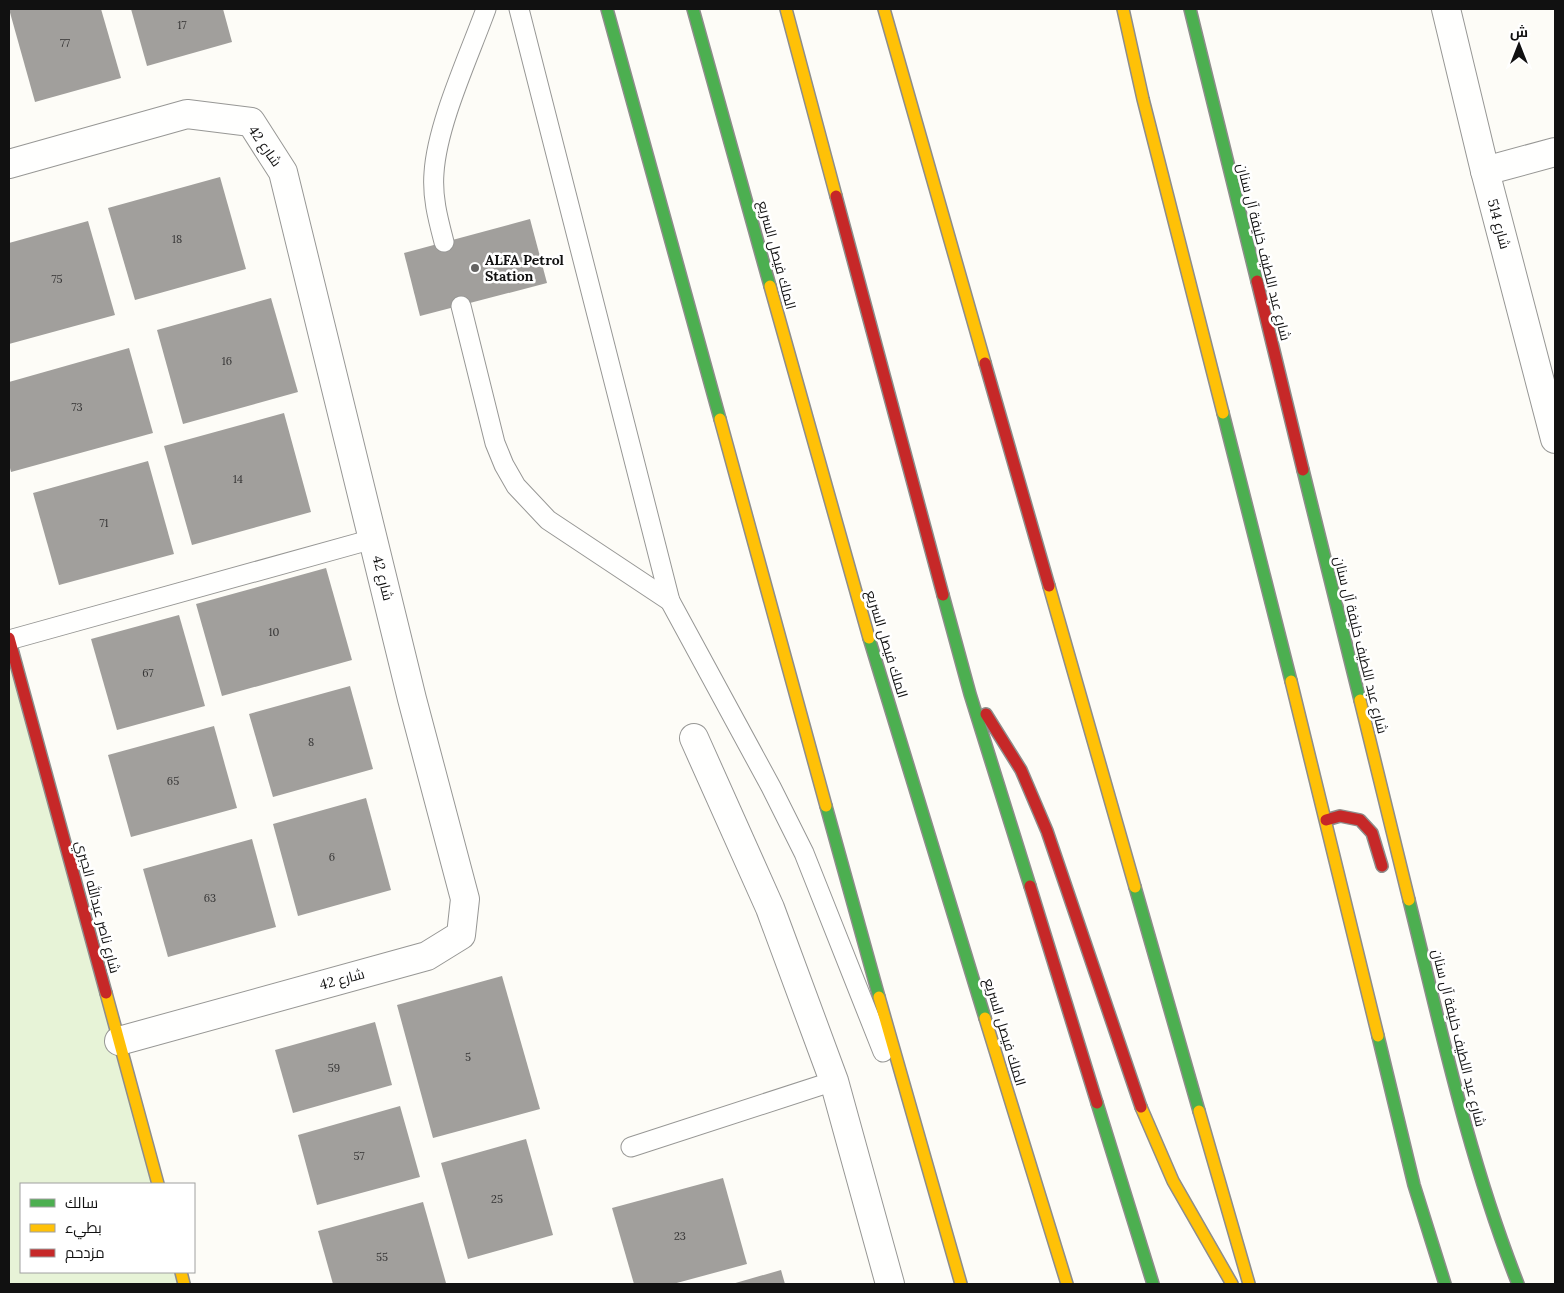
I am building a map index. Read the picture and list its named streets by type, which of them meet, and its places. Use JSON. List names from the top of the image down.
{
  "streets": {
    "main road": ["شارع عبد اللطيف خليفة آل سنان", "الملك فيصل السريع", "شارع ناصر عبدالله الجبري"],
    "street": ["شارع 42", "شارع 514"]
  },
  "crossings": [
    ["شارع 42", "شارع ناصر عبدالله الجبري"]
  ],
  "places": ["ALFA Petrol Station"],
  "house_numbers": [
    "17",
    "77",
    "18",
    "75",
    "16",
    "73",
    "14",
    "71",
    "10",
    "67",
    "8",
    "65",
    "6",
    "63",
    "5",
    "59",
    "57",
    "25",
    "23",
    "55"
  ],
  "legend": ["سالك", "بطيء", "مزدحم"],
  "north": "top"
}
